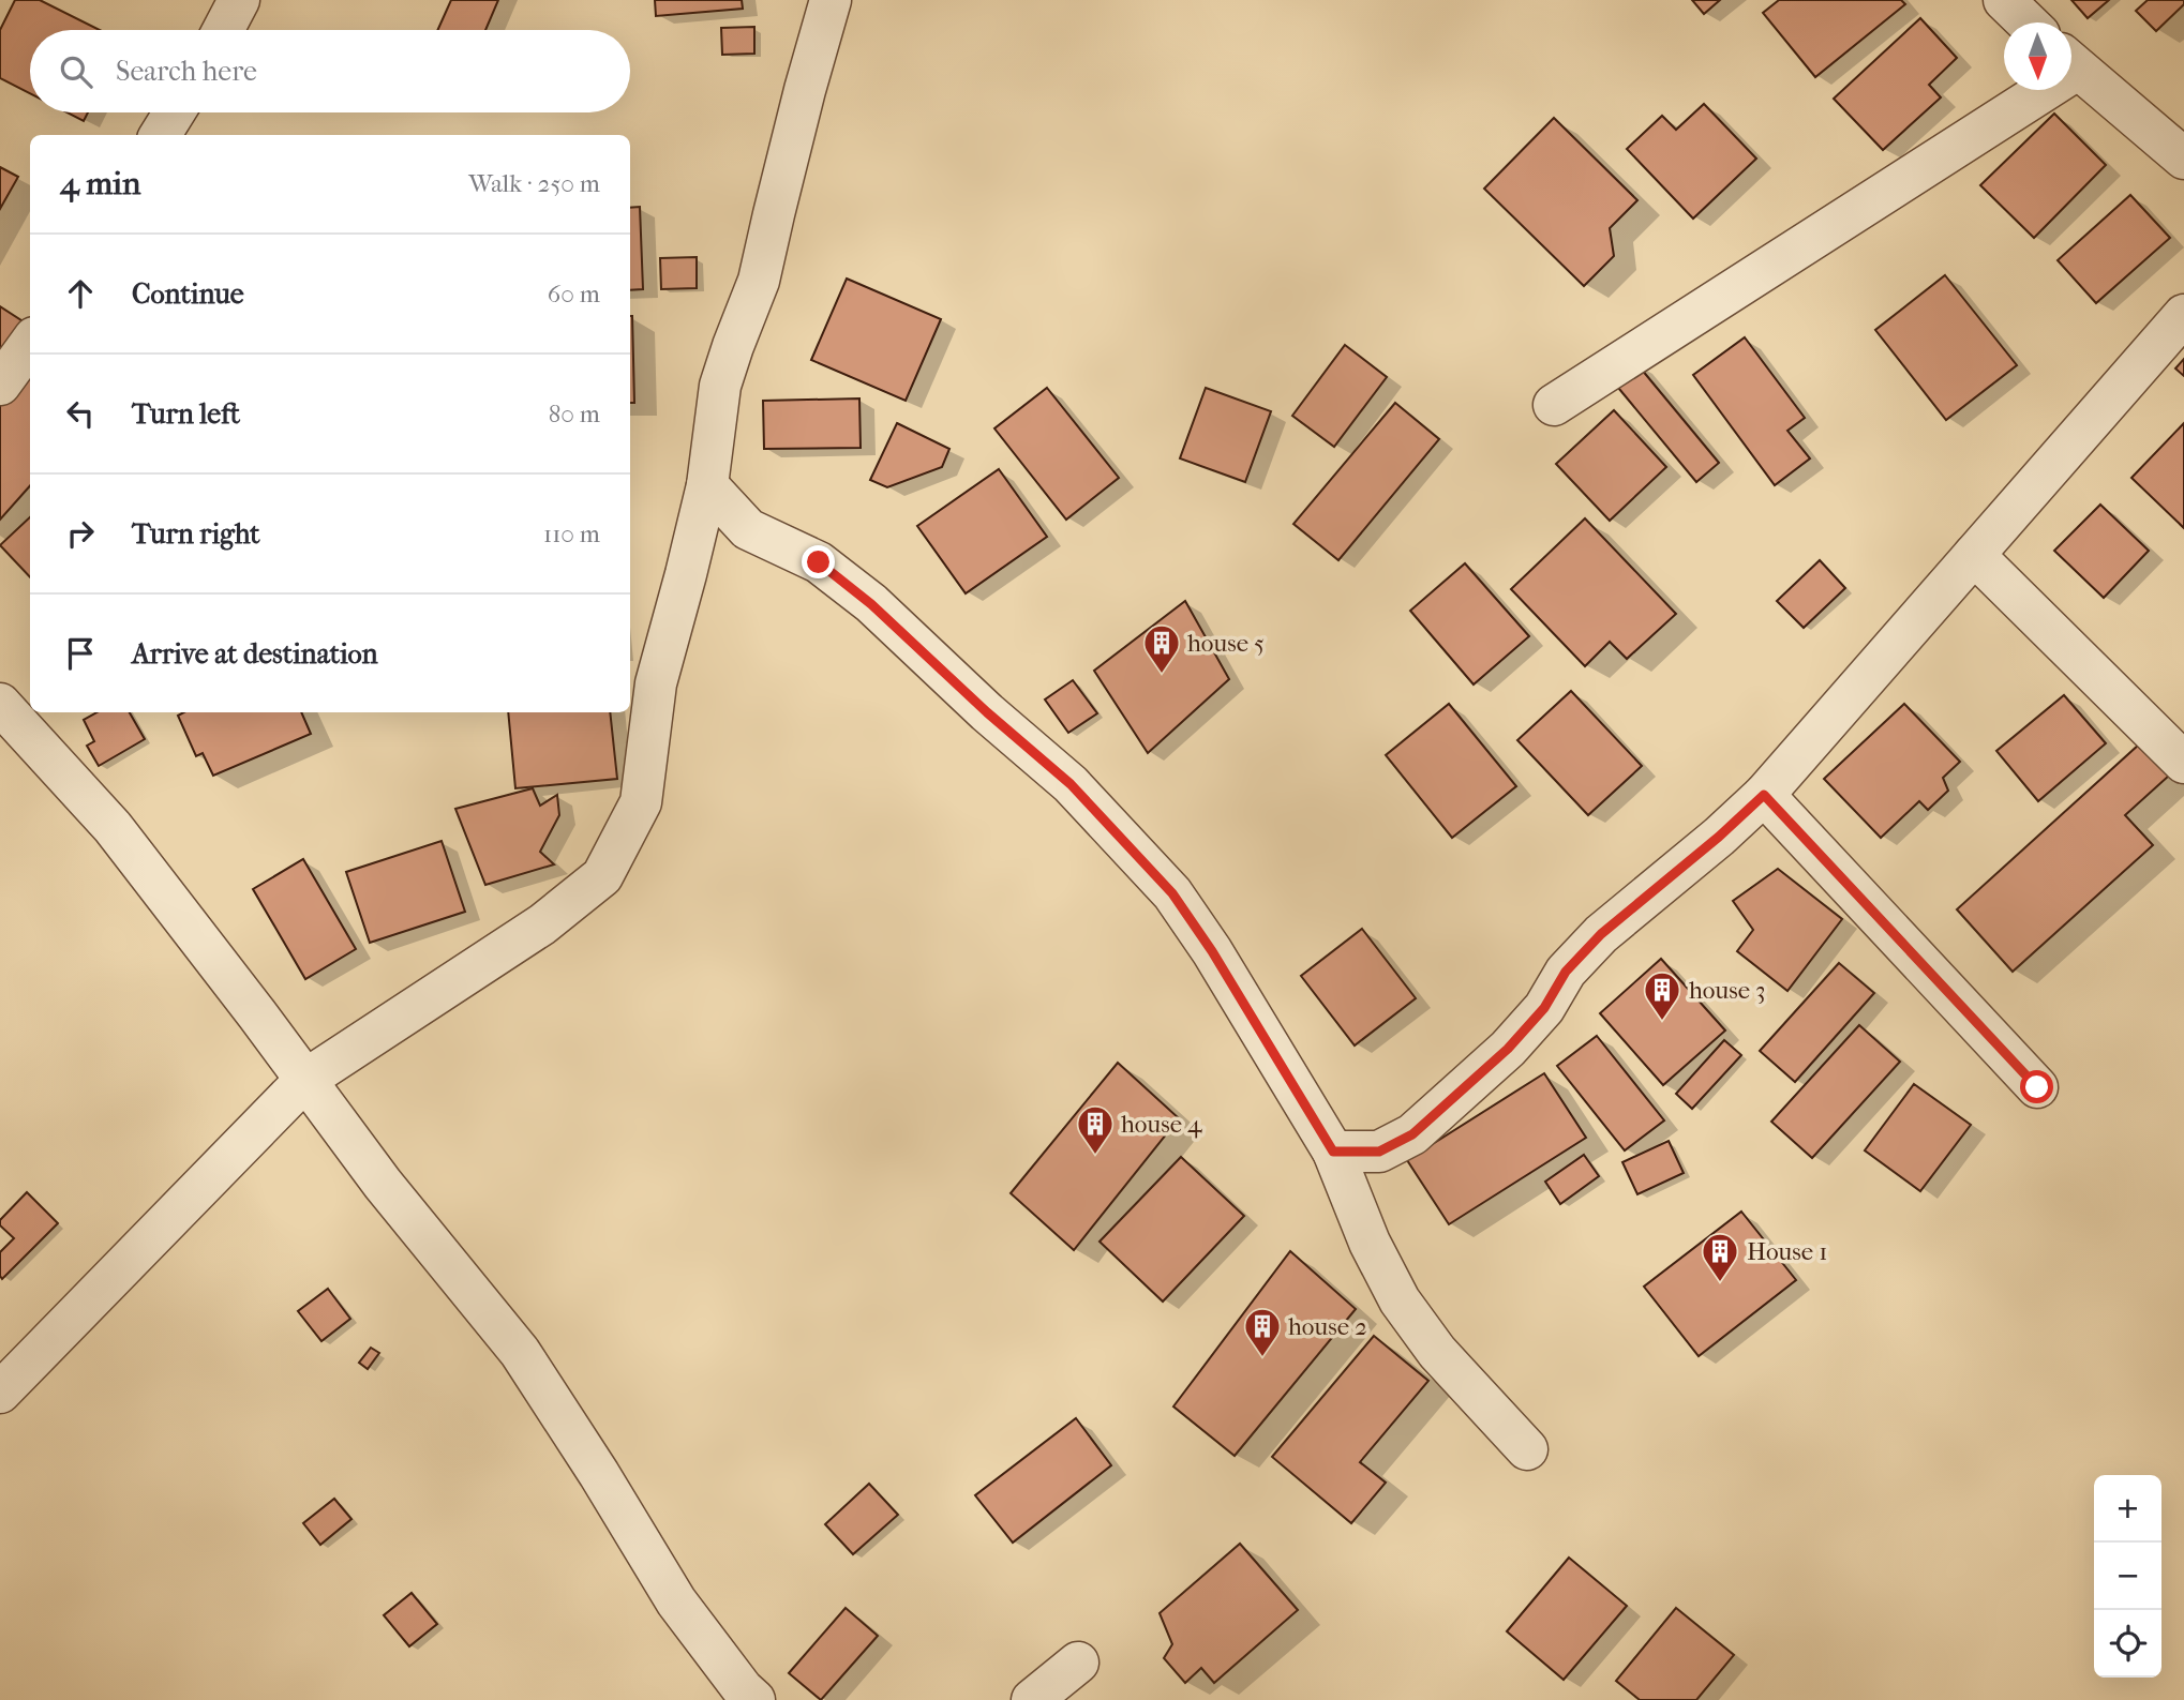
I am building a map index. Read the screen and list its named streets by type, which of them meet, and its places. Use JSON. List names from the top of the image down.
{
  "places": {
    "building": [
      "house 5",
      "house 3",
      "house 4",
      "House 1",
      "house 2"
    ]
  },
  "north": "bottom",
  "page": {
    "search": "Search here",
    "heading": ["4 min", "Walk · 250 m"],
    "list": [
      ["Continue", "60 m"],
      ["Turn left", "80 m"],
      ["Turn right", "110 m"],
      "Arrive at destination"
    ],
    "map_buttons": ["+", "−"]
  }
}
